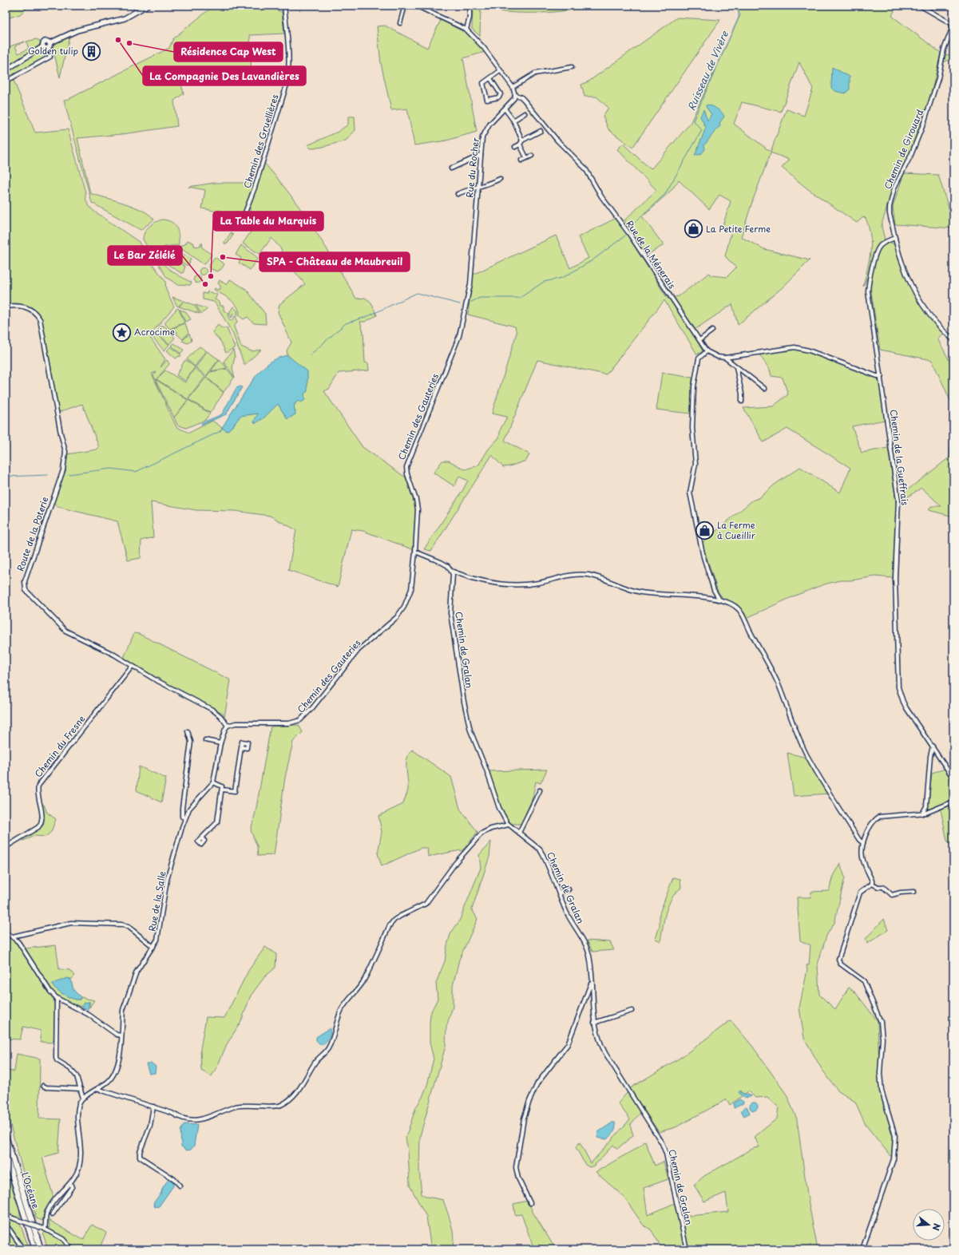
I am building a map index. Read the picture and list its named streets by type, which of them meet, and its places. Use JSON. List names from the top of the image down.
{
  "streets": {
    "highway": ["L’Océane"],
    "street": [
      "Chemin des Gruellières",
      "Chemin de Girouard",
      "Rue du Rocher",
      "Rue de la Ménerais",
      "Chemin des Gauteries",
      "Chemin de la Gueffrais",
      "Route de la Poterie",
      "Chemin de Gralan",
      "Chemin du Fresne",
      "Rue de la Salle"
    ]
  },
  "crossings": [
    ["Chemin de Girouard", "Chemin de la Gueffrais"],
    ["Rue du Rocher", "Rue de la Ménerais"],
    ["Rue du Rocher", "Chemin des Gauteries"],
    ["Chemin des Gauteries", "Route de la Poterie"],
    ["Route de la Poterie", "Chemin du Fresne"]
  ],
  "water": ["Ruisseau de Vivère"],
  "places": {
    "other": [
      "La Compagnie Des Lavandières",
      "Résidence Cap West",
      "SPA - Château de Maubreuil",
      "La Table du Marquis",
      "Le Bar Zélélé"
    ],
    "building": ["Golden tulip"],
    "shop": ["La Petite Ferme", "La Ferme à Cueillir"],
    "place": ["Acrocime"]
  },
  "north": "right"
}
